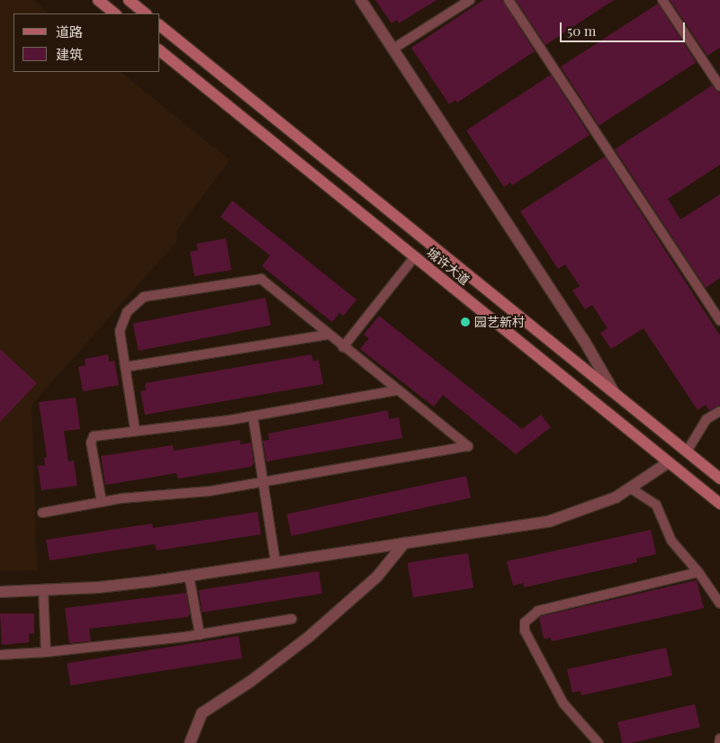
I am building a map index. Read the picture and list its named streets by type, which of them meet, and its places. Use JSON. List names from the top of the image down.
{
  "streets": {
    "main road": ["城许大道"]
  },
  "places": ["园艺新村"],
  "legend": ["道路", "建筑"],
  "scale_bar": "50 m"
}
